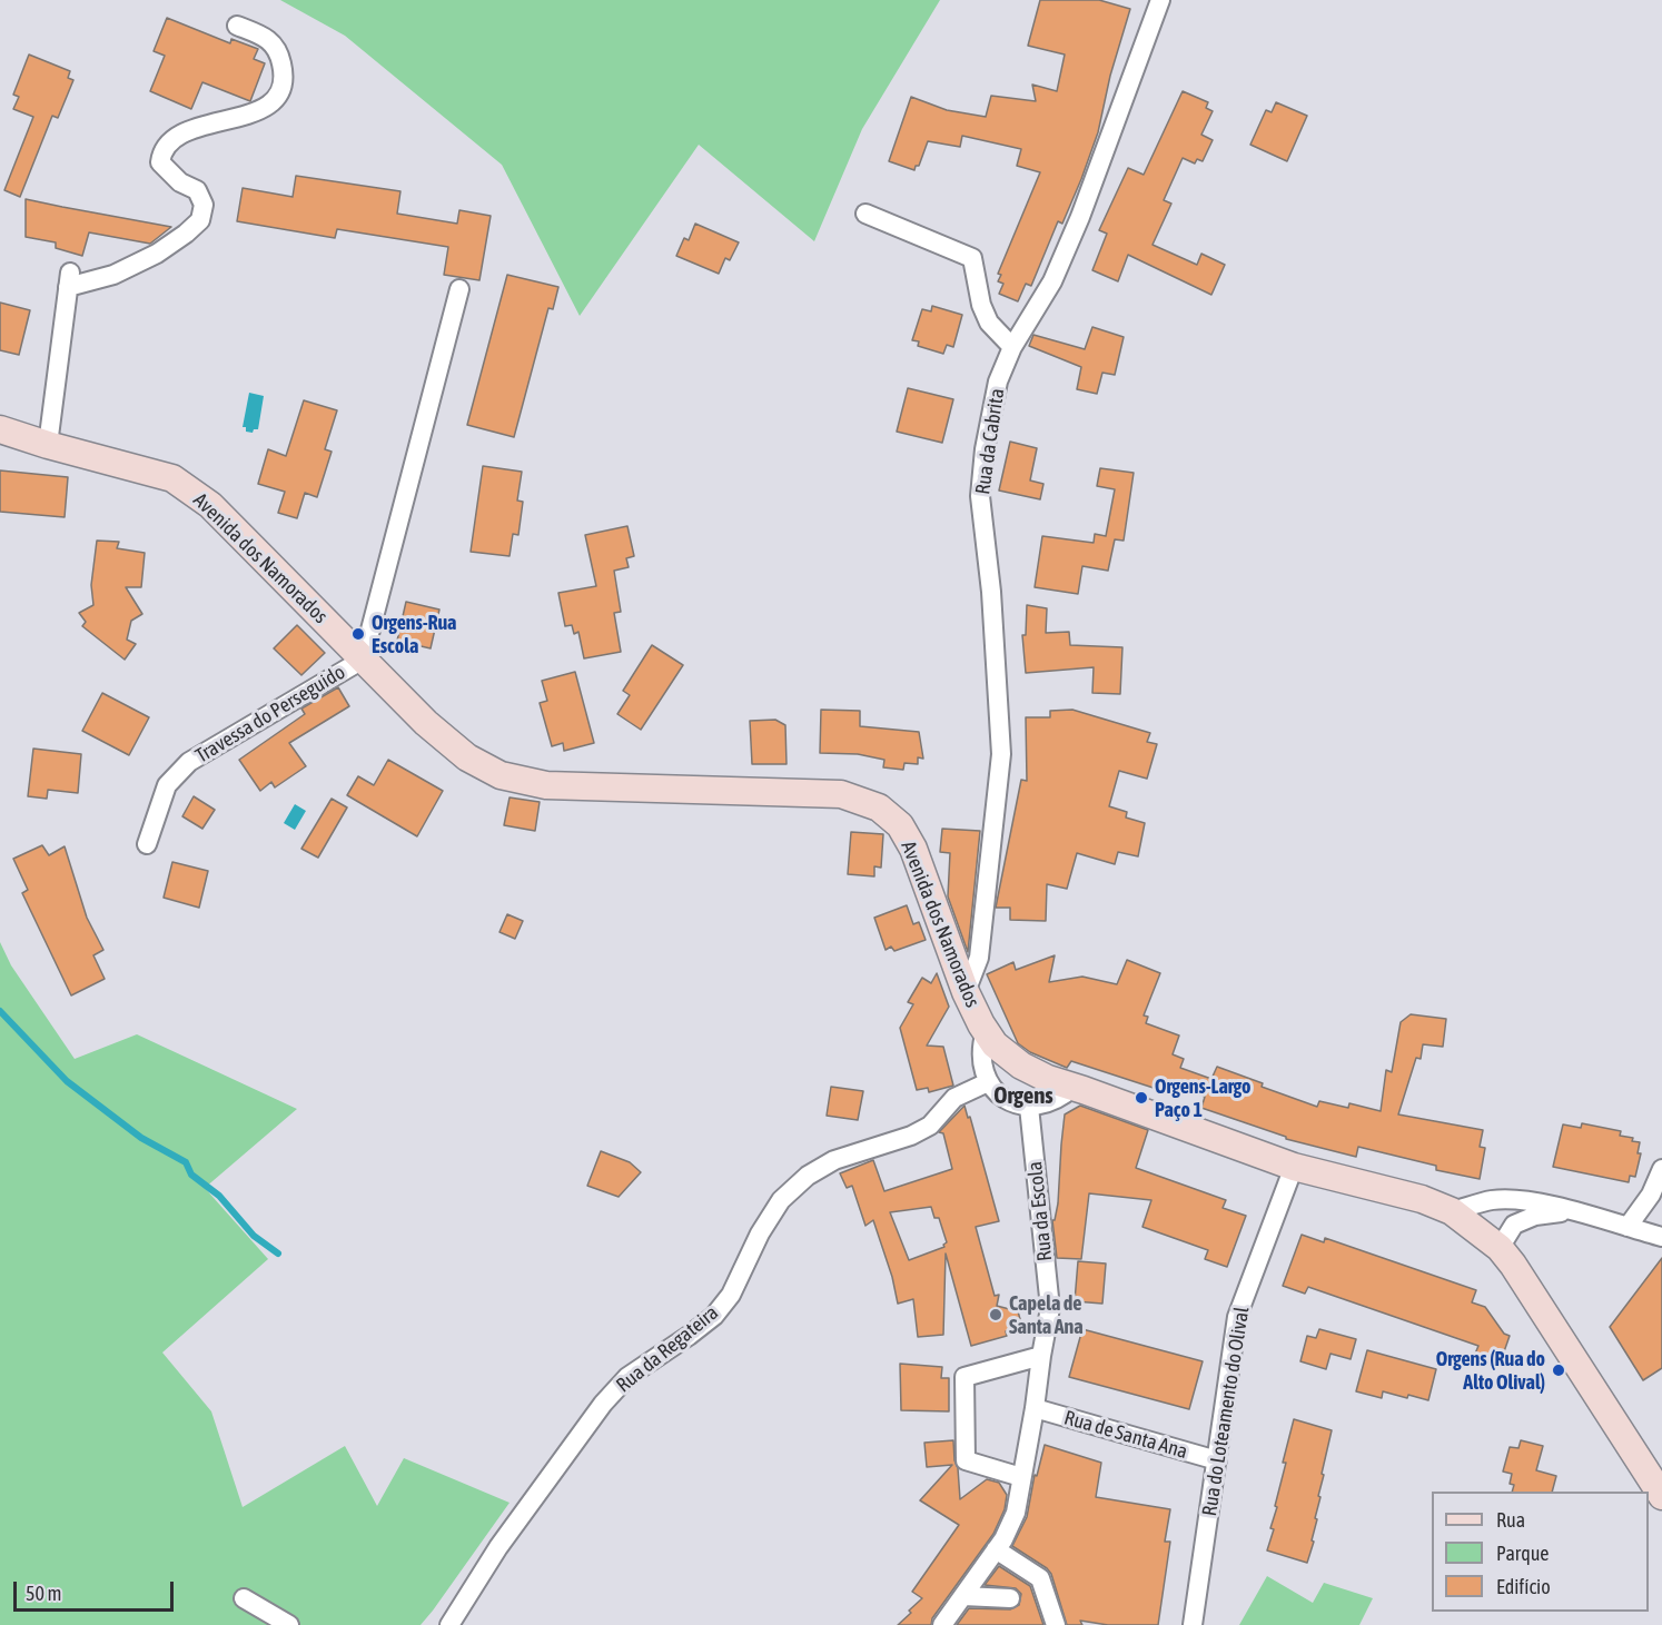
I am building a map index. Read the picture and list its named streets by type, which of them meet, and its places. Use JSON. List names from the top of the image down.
{
  "streets": {
    "street": [
      "Rua da Cabrita",
      "Avenida dos Namorados",
      "Travessa do Perseguido",
      "Rua da Escola",
      "Rua da Regateira",
      "Rua do Loteamento do Olival",
      "Rua de Santa Ana"
    ]
  },
  "crossings": [
    ["Rua da Cabrita", "Avenida dos Namorados"],
    ["Avenida dos Namorados", "Travessa do Perseguido"],
    ["Avenida dos Namorados", "Rua do Loteamento do Olival"],
    ["Rua da Escola", "Rua de Santa Ana"],
    ["Rua do Loteamento do Olival", "Rua de Santa Ana"]
  ],
  "districts": ["Orgens"],
  "places": [
    "Orgens-Rua Escola",
    "Orgens-Largo Paço 1",
    "Capela de Santa Ana",
    "Orgens (Rua do Alto Olival)"
  ],
  "legend": ["Rua", "Parque", "Edifício"],
  "scale_bar": "50 m"
}
